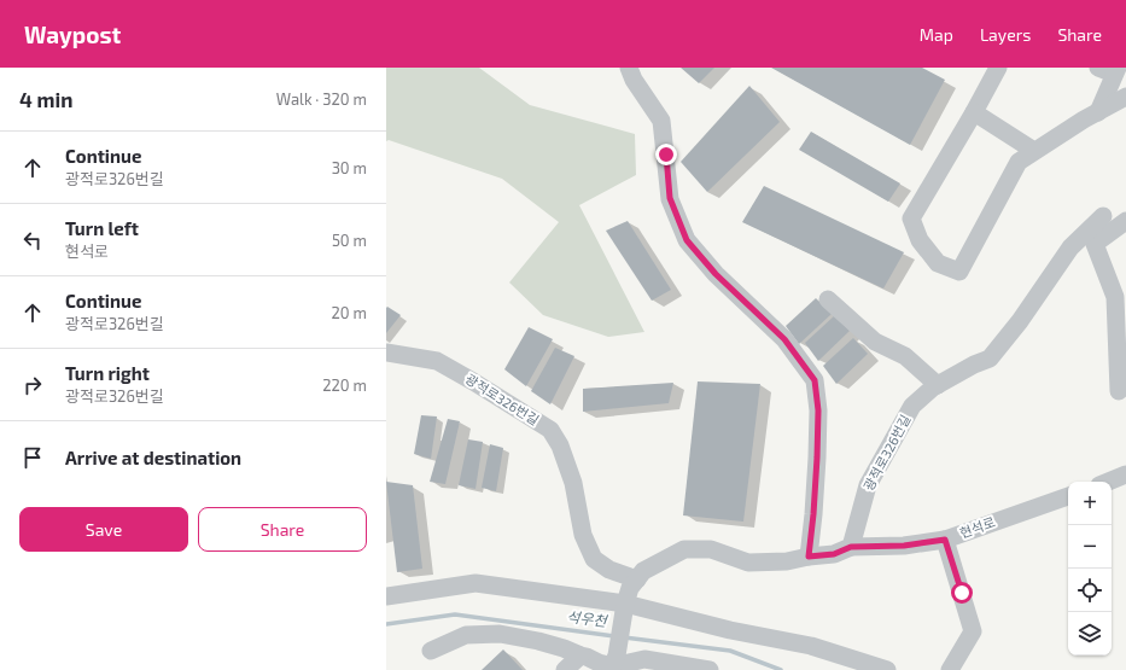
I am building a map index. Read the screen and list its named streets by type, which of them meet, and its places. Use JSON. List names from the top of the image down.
{
  "streets": {
    "street": ["광적로326번길", "현석로"]
  },
  "crossings": [
    ["광적로326번길", "현석로"]
  ],
  "water": ["석우천"],
  "page": {
    "header": "Waypost",
    "nav": ["Map", "Layers", "Share"],
    "heading": ["4 min", "Walk · 320 m"],
    "list": [
      ["Continue", "광적로326번길", "30 m"],
      ["Turn left", "현석로", "50 m"],
      ["Continue", "광적로326번길", "20 m"],
      ["Turn right", "광적로326번길", "220 m"],
      "Arrive at destination"
    ],
    "map_buttons": ["+", "−"],
    "buttons": ["Save", "Share"]
  }
}
